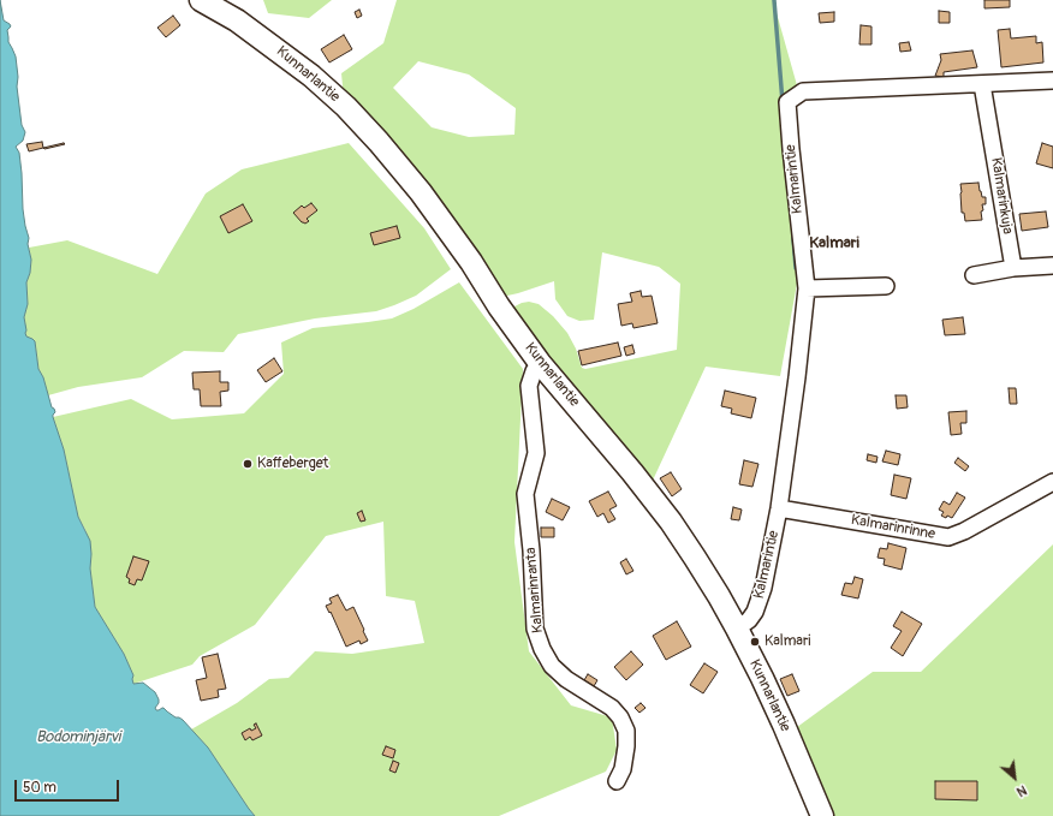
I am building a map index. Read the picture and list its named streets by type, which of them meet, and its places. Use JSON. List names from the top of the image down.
{
  "streets": {
    "main road": ["Kunnarlantie"],
    "street": [
      "Kalmarintie",
      "Kalmarinkuja",
      "Kalmarinrinne",
      "Kalmarinranta"
    ]
  },
  "crossings": [
    ["Kunnarlantie", "Kalmarintie"],
    ["Kunnarlantie", "Kalmarinranta"],
    ["Kalmarintie", "Kalmarinkuja"],
    ["Kalmarintie", "Kalmarinrinne"]
  ],
  "districts": ["Kalmari"],
  "water": ["Bodominjärvi"],
  "places": ["Kaffeberget", "Kalmari"],
  "scale_bar": "50 m",
  "north": "bottom right"
}
